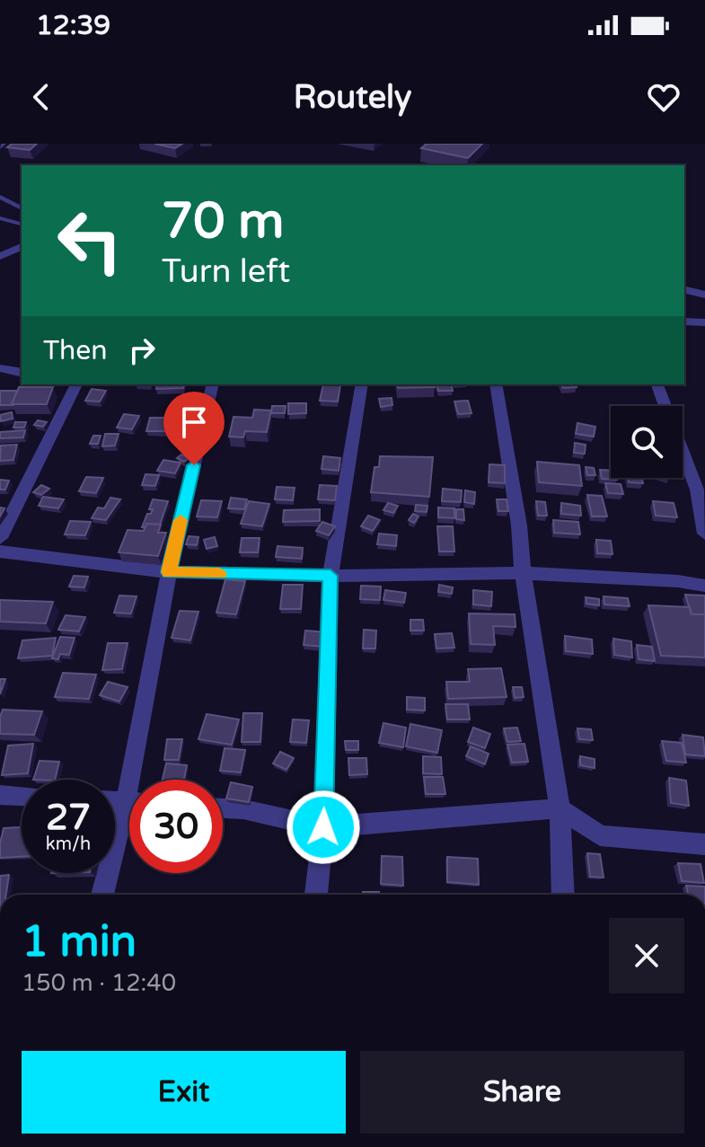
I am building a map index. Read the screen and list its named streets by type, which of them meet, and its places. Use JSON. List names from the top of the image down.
{
  "page": {
    "status": "12:39",
    "header": "Routely",
    "turn": ["70 m", "Turn left"],
    "then": "Then",
    "speed": "27 km/h",
    "limit": "30",
    "heading": ["1 min", "150 m · 12:40"],
    "buttons": ["Exit", "Share"]
  }
}
